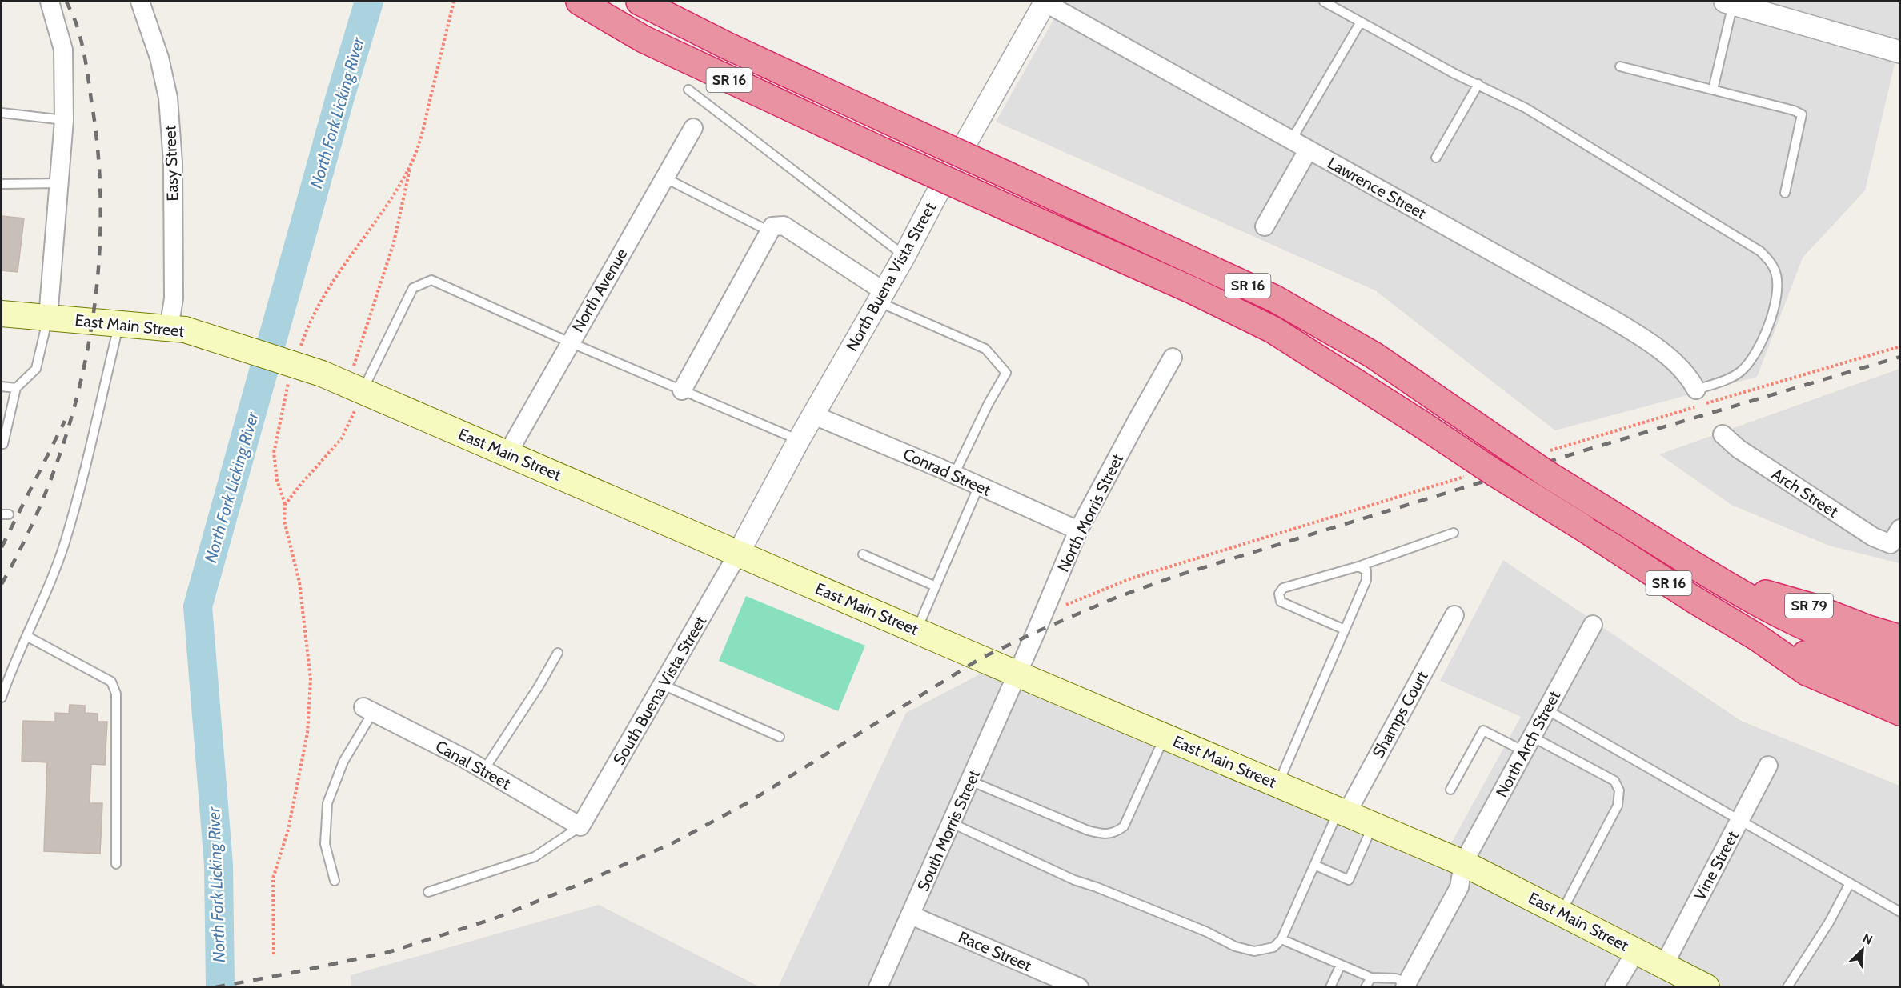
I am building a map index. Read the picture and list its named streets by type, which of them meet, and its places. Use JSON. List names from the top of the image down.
{
  "streets": {
    "highway": ["SR 16", "SR 79"],
    "main road": ["East Main Street"],
    "street": [
      "Easy Street",
      "Lawrence Street",
      "North Buena Vista Street",
      "North Avenue",
      "Conrad Street",
      "Arch Street",
      "North Morris Street",
      "South Buena Vista Street",
      "Shamps Court",
      "North Arch Street",
      "Canal Street",
      "South Morris Street",
      "Vine Street",
      "Race Street"
    ]
  },
  "crossings": [
    ["SR 16", "SR 79"],
    ["Easy Street", "East Main Street"],
    ["Lawrence Street", "North Buena Vista Street"],
    ["North Buena Vista Street", "East Main Street"],
    ["North Buena Vista Street", "Conrad Street"],
    ["North Buena Vista Street", "South Buena Vista Street"],
    ["North Avenue", "East Main Street"],
    ["East Main Street", "North Morris Street"],
    ["East Main Street", "South Buena Vista Street"],
    ["East Main Street", "Shamps Court"],
    ["East Main Street", "North Arch Street"],
    ["East Main Street", "South Morris Street"],
    ["East Main Street", "Vine Street"],
    ["Conrad Street", "North Morris Street"],
    ["North Morris Street", "South Morris Street"],
    ["South Buena Vista Street", "Canal Street"],
    ["South Morris Street", "Race Street"]
  ],
  "water": ["North Fork Licking River"],
  "north": "top right"
}
